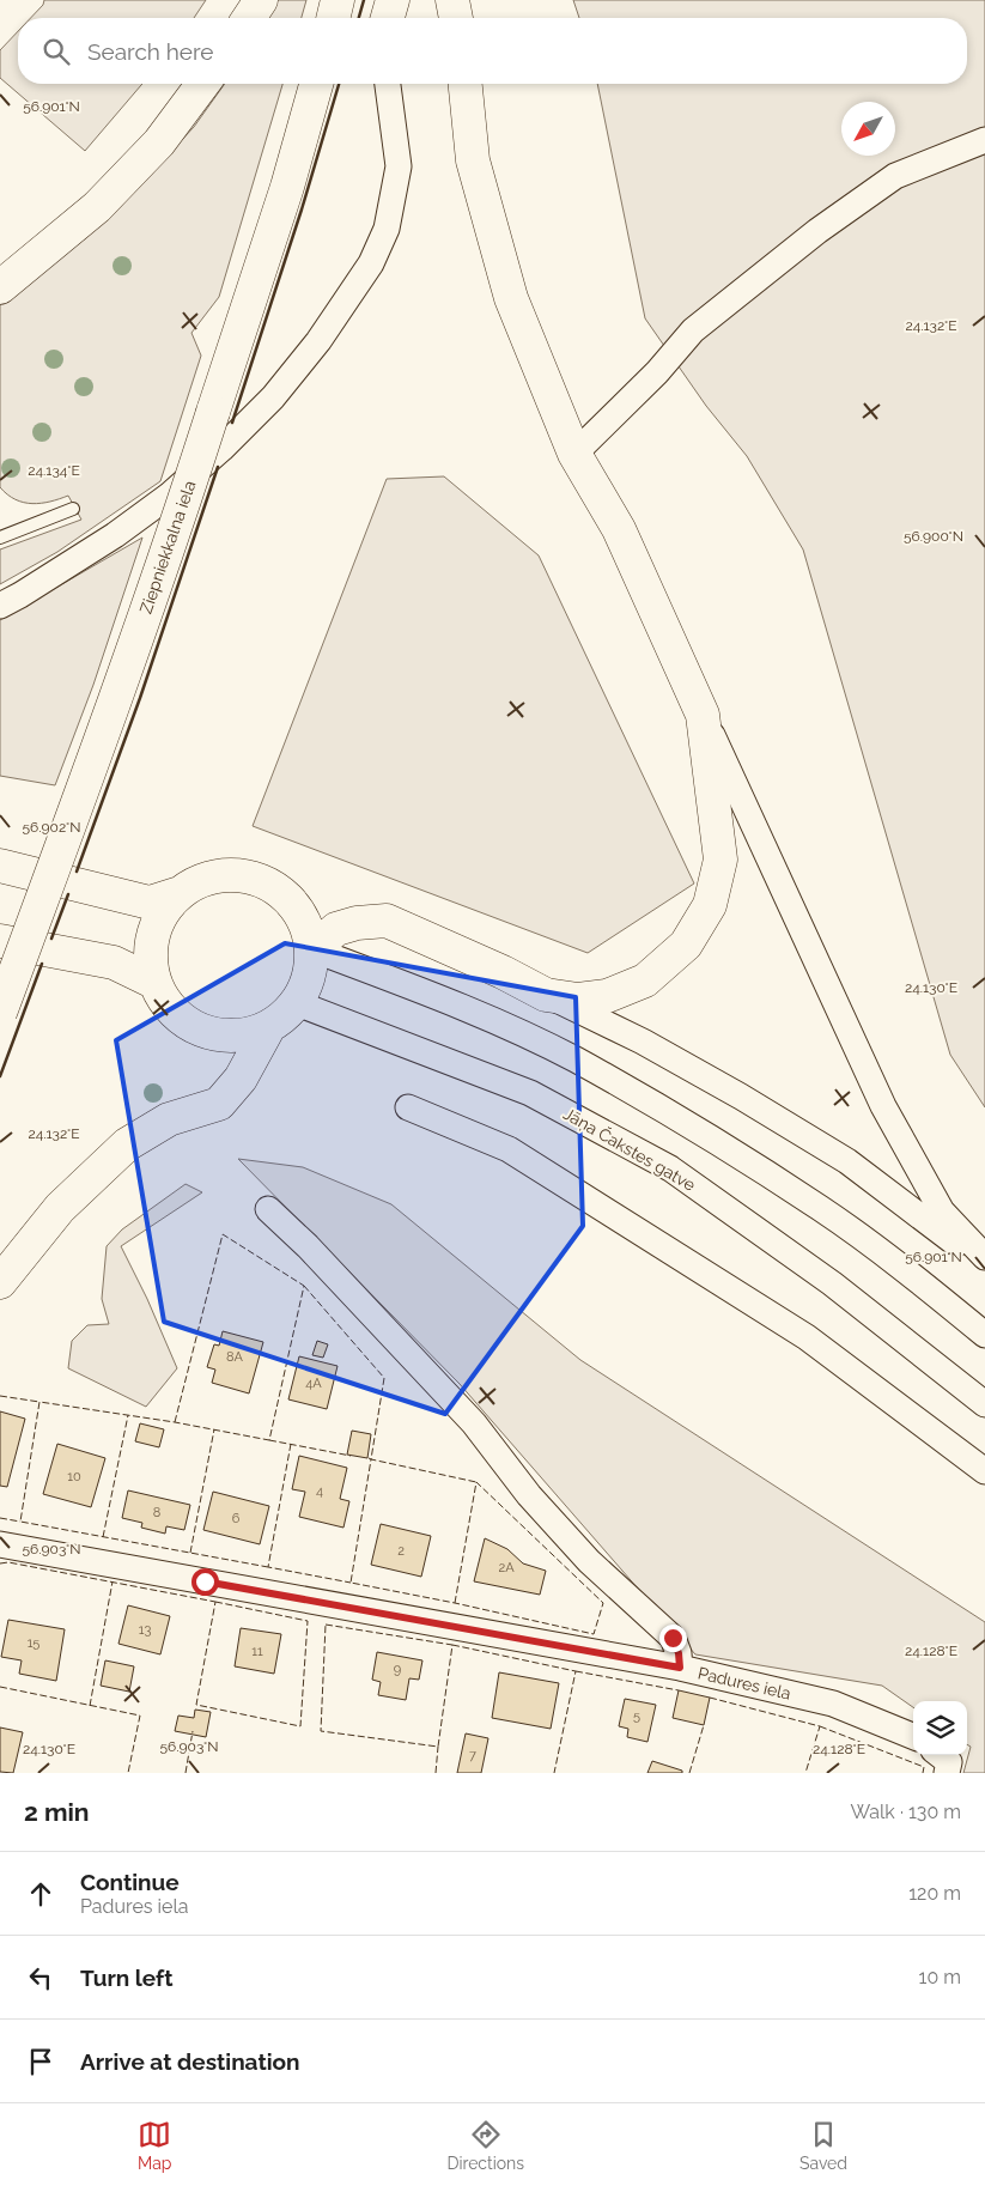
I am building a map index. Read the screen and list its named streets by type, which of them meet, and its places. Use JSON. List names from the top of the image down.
{
  "streets": {
    "highway": ["Ziepniekkalna iela"],
    "street": ["Jāņa Čakstes gatve", "Padures iela"]
  },
  "house_numbers": [
    "8A",
    "4A",
    "10",
    "4",
    "8",
    "6",
    "2",
    "2A",
    "13",
    "15",
    "11",
    "9",
    "5",
    "7"
  ],
  "north": "bottom left",
  "page": {
    "search": "Search here",
    "heading": ["2 min", "Walk · 130 m"],
    "list": [
      ["Continue", "Padures iela", "120 m"],
      ["Turn left", "10 m"],
      "Arrive at destination"
    ],
    "nav": ["Map", "Directions", "Saved"]
  },
  "coordinates": [
    "56.901°N",
    "24.132°E",
    "24.134°E",
    "56.900°N",
    "56.902°N",
    "24.130°E",
    "56.903°N",
    "24.128°E"
  ]
}
